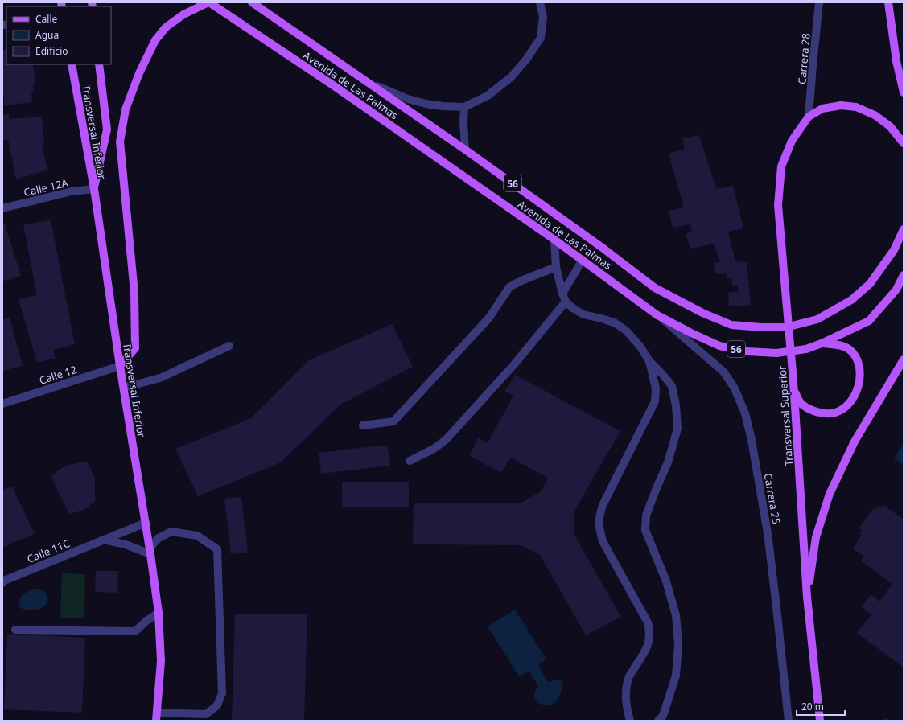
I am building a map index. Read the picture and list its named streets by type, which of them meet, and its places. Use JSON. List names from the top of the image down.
{
  "streets": {
    "main road": [
      "Avenida de Las Palmas",
      "Transversal Inferior",
      "56",
      "Transversal Superior"
    ],
    "street": [
      "Carrera 28",
      "Calle 12A",
      "Calle 12",
      "Carrera 25",
      "Calle 11C"
    ]
  },
  "crossings": [
    ["Carrera 28", "Transversal Superior"],
    ["Avenida de Las Palmas", "Carrera 25"],
    ["Transversal Inferior", "Calle 12A"],
    ["Transversal Inferior", "Calle 12"],
    ["Transversal Inferior", "Calle 11C"]
  ],
  "legend": ["Calle", "Agua", "Edificio"],
  "scale_bar": "20 m"
}
